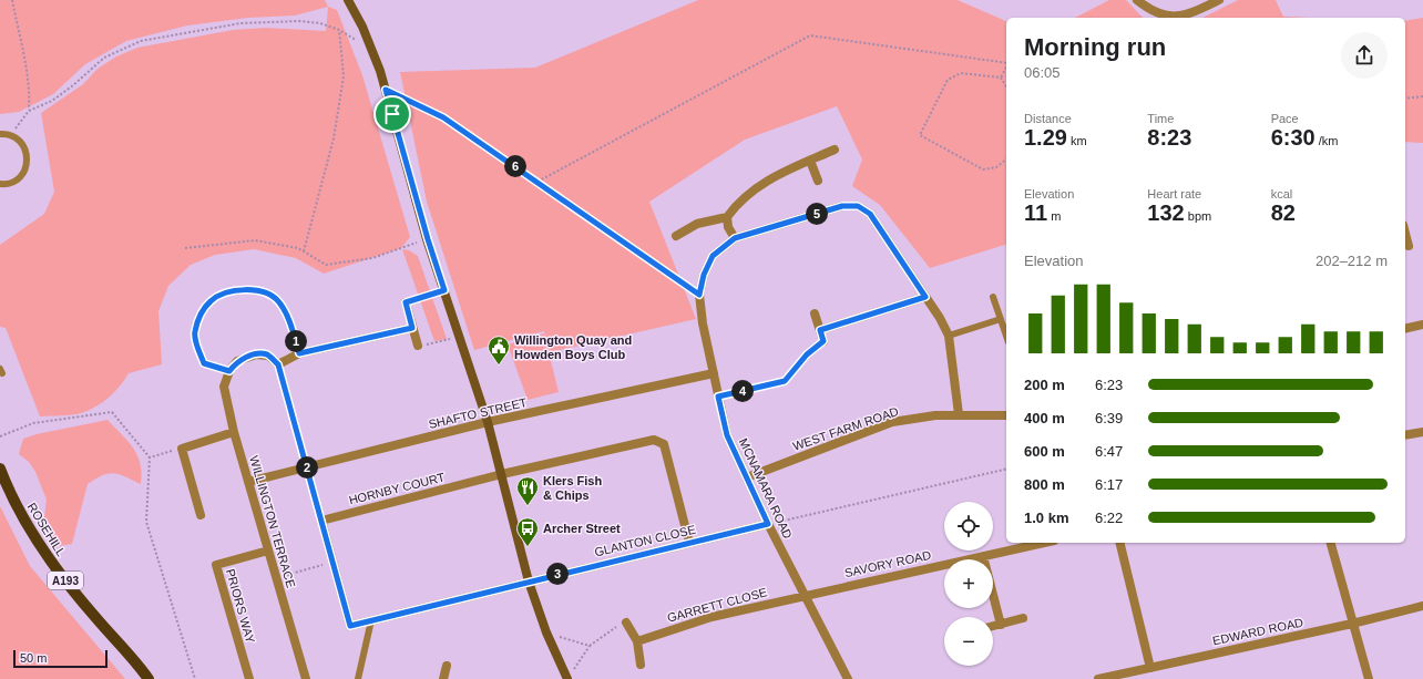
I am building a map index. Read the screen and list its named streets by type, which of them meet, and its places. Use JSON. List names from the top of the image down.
{
  "streets": {
    "main road": ["ROSEHILL", "A193"],
    "street": [
      "SHAFTO STREET",
      "WEST FARM ROAD",
      "HORNBY COURT",
      "MCNAMARA ROAD",
      "WILLINGTON TERRACE",
      "GLANTON CLOSE",
      "SAVORY ROAD",
      "GARRETT CLOSE",
      "PRIORS WAY",
      "EDWARD ROAD"
    ]
  },
  "crossings": [
    ["SHAFTO STREET", "MCNAMARA ROAD"],
    ["SHAFTO STREET", "WILLINGTON TERRACE"],
    ["WEST FARM ROAD", "MCNAMARA ROAD"],
    ["HORNBY COURT", "GLANTON CLOSE"],
    ["MCNAMARA ROAD", "GLANTON CLOSE"],
    ["MCNAMARA ROAD", "SAVORY ROAD"],
    ["MCNAMARA ROAD", "GARRETT CLOSE"],
    ["WILLINGTON TERRACE", "PRIORS WAY"],
    ["SAVORY ROAD", "GARRETT CLOSE"]
  ],
  "places": {
    "public building": ["Willington Quay and Howden Boys Club"],
    "restaurant": ["Klers Fish & Chips"],
    "bus stop": ["Archer Street"]
  },
  "scale_bar": "50 m",
  "page": {
    "heading": ["Morning run", "06:05"],
    "stats": [
      ["Distance", "1.29 km"],
      ["Time", "8:23"],
      ["Pace", "6:30 /km"],
      ["Elevation", "11 m"],
      ["Heart rate", "132 bpm"],
      ["kcal", "82"]
    ],
    "pins": [
      "6",
      "5",
      "1",
      "4",
      "2",
      "3"
    ],
    "chart": ["Elevation", "202–212 m"],
    "list": [
      {
        "name": "200 m",
        "note": "6:23"
      },
      {
        "name": "400 m",
        "note": "6:39"
      },
      {
        "name": "600 m",
        "note": "6:47"
      },
      {
        "name": "800 m",
        "note": "6:17"
      },
      {
        "name": "1.0 km",
        "note": "6:22"
      }
    ],
    "map_buttons": ["+", "−"],
    "scale": "50 m"
  }
}
